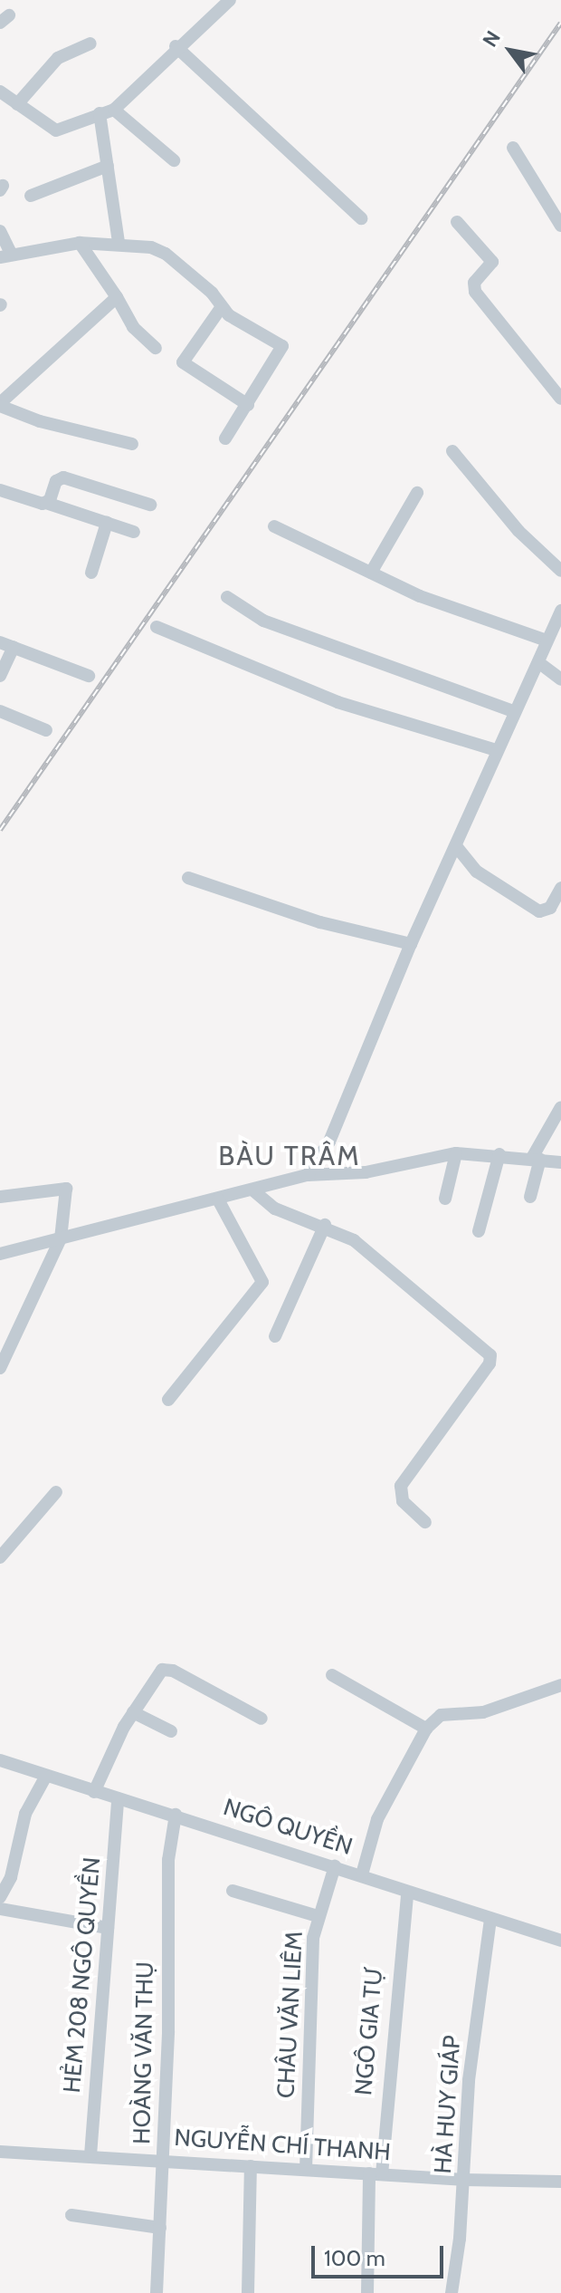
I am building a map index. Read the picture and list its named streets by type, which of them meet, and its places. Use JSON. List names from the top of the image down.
{
  "streets": {
    "street": [
      "NGÔ QUYỀN",
      "HẺM 208 NGÔ QUYỀN",
      "CHÂU VĂN LIÊM",
      "NGÔ GIA TỰ",
      "HOÀNG VĂN THỤ",
      "HÀ HUY GIÁP",
      "NGUYỄN CHÍ THANH"
    ]
  },
  "crossings": [
    ["NGÔ QUYỀN", "HẺM 208 NGÔ QUYỀN"],
    ["NGÔ QUYỀN", "CHÂU VĂN LIÊM"],
    ["NGÔ QUYỀN", "NGÔ GIA TỰ"],
    ["NGÔ QUYỀN", "HOÀNG VĂN THỤ"],
    ["NGÔ QUYỀN", "HÀ HUY GIÁP"],
    ["HẺM 208 NGÔ QUYỀN", "NGUYỄN CHÍ THANH"],
    ["CHÂU VĂN LIÊM", "NGUYỄN CHÍ THANH"],
    ["NGÔ GIA TỰ", "NGUYỄN CHÍ THANH"],
    ["HOÀNG VĂN THỤ", "NGUYỄN CHÍ THANH"],
    ["HÀ HUY GIÁP", "NGUYỄN CHÍ THANH"]
  ],
  "districts": ["BÀU TRÂM"],
  "scale_bar": "100 m",
  "north": "top left"
}
